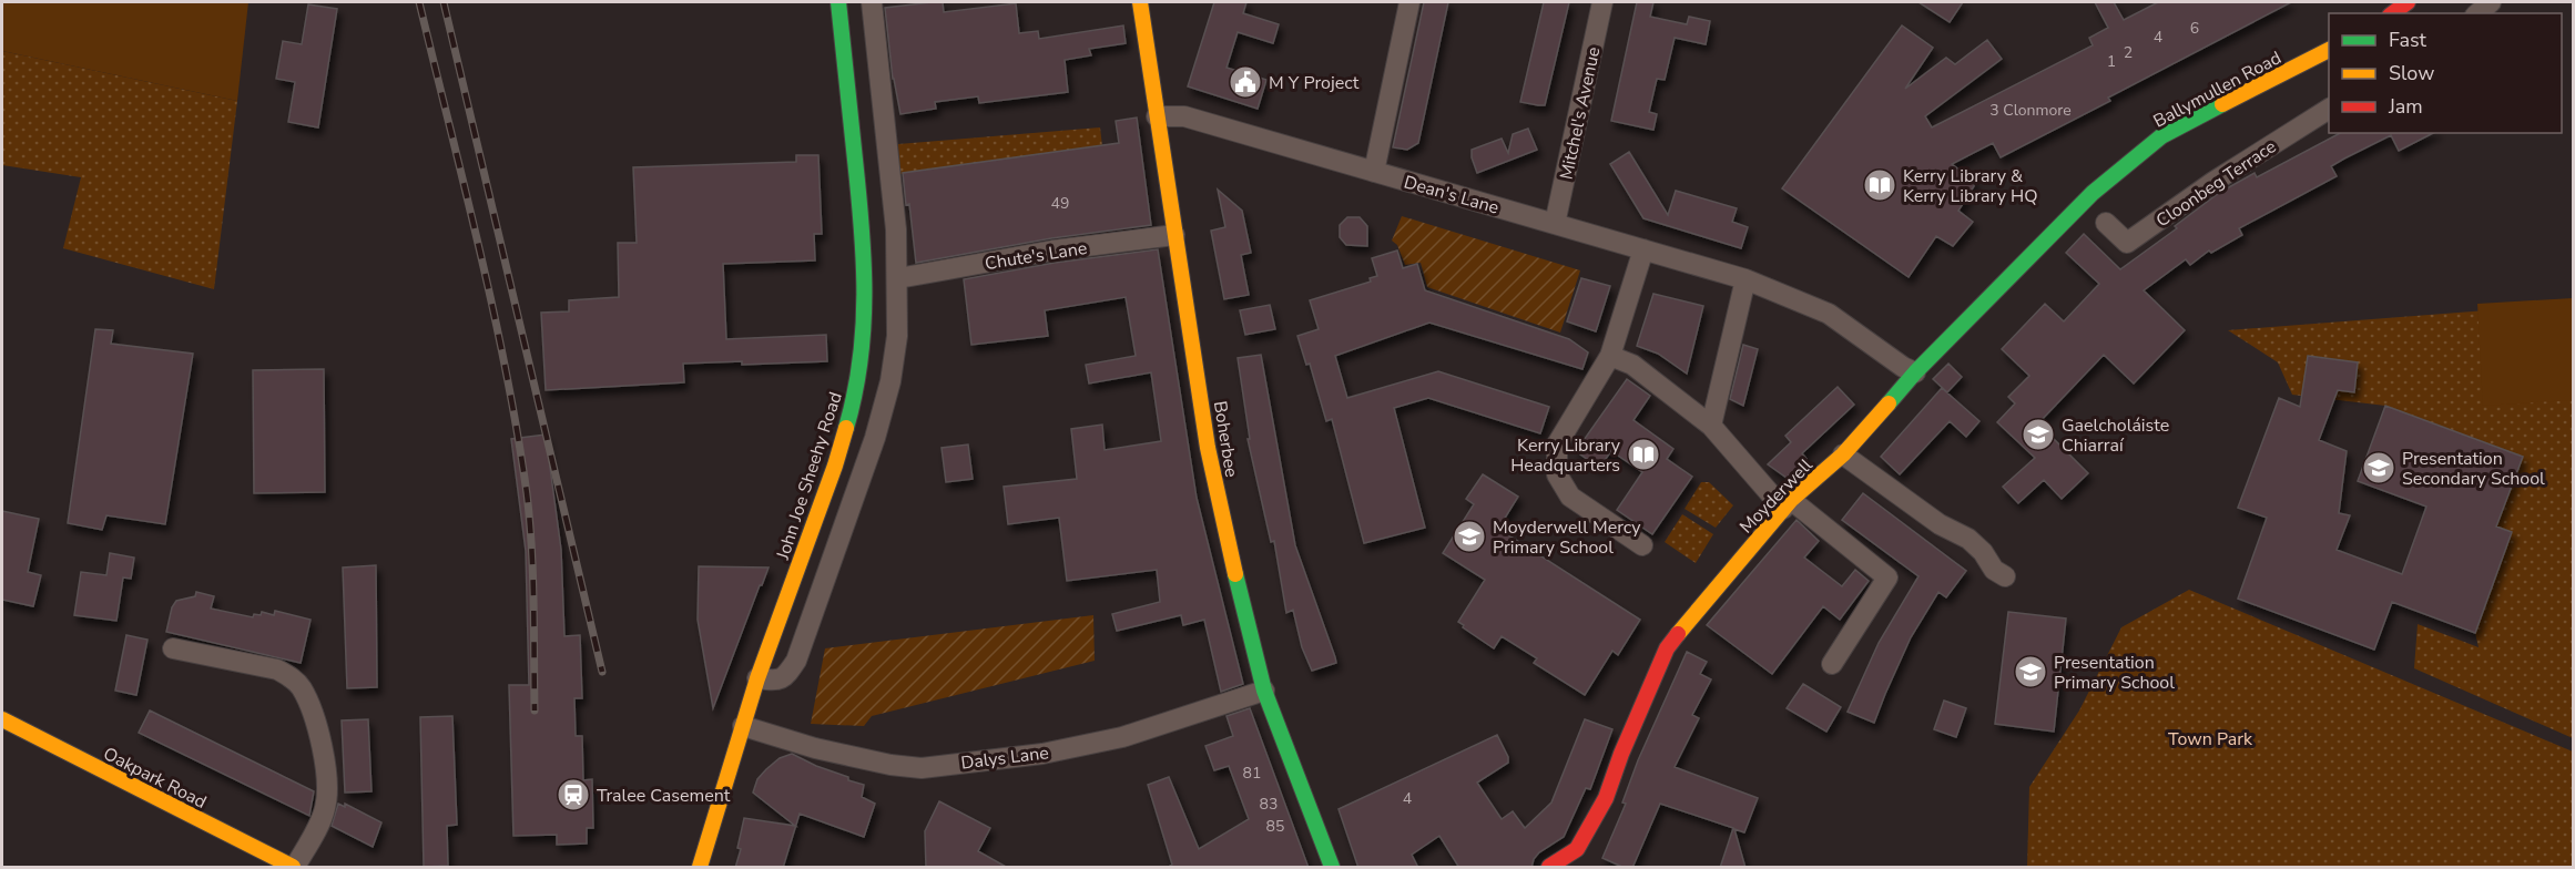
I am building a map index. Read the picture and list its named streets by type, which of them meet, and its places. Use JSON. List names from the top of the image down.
{
  "streets": {
    "main road": [
      "Ballymullen Road",
      "Boherbee",
      "John Joe Sheehy Road",
      "Moyderwell",
      "Oakpark Road"
    ],
    "street": [
      "Mitchel's Avenue",
      "Cloonbeg Terrace",
      "Dean's Lane",
      "Chute's Lane",
      "Dalys Lane"
    ]
  },
  "crossings": [
    ["Ballymullen Road", "Moyderwell"],
    ["Mitchel's Avenue", "Dean's Lane"],
    ["Dean's Lane", "Boherbee"],
    ["Dean's Lane", "Moyderwell"],
    ["Chute's Lane", "Boherbee"],
    ["Boherbee", "Dalys Lane"],
    ["John Joe Sheehy Road", "Dalys Lane"]
  ],
  "parks": ["Town Park"],
  "places": {
    "public building": ["M Y Project"],
    "library": ["Kerry Library & Kerry Library HQ", "Kerry Library Headquarters"],
    "school or university": [
      "Gaelcholáiste Chiarraí",
      "Presentation Secondary School",
      "Moyderwell Mercy Primary School",
      "Presentation Primary School"
    ],
    "station": ["Tralee Casement"]
  },
  "house_numbers": [
    "6",
    "4",
    "2",
    "1",
    "3 Clonmore",
    "49",
    "81",
    "4",
    "83",
    "85"
  ],
  "legend": ["Fast", "Slow", "Jam"]
}
